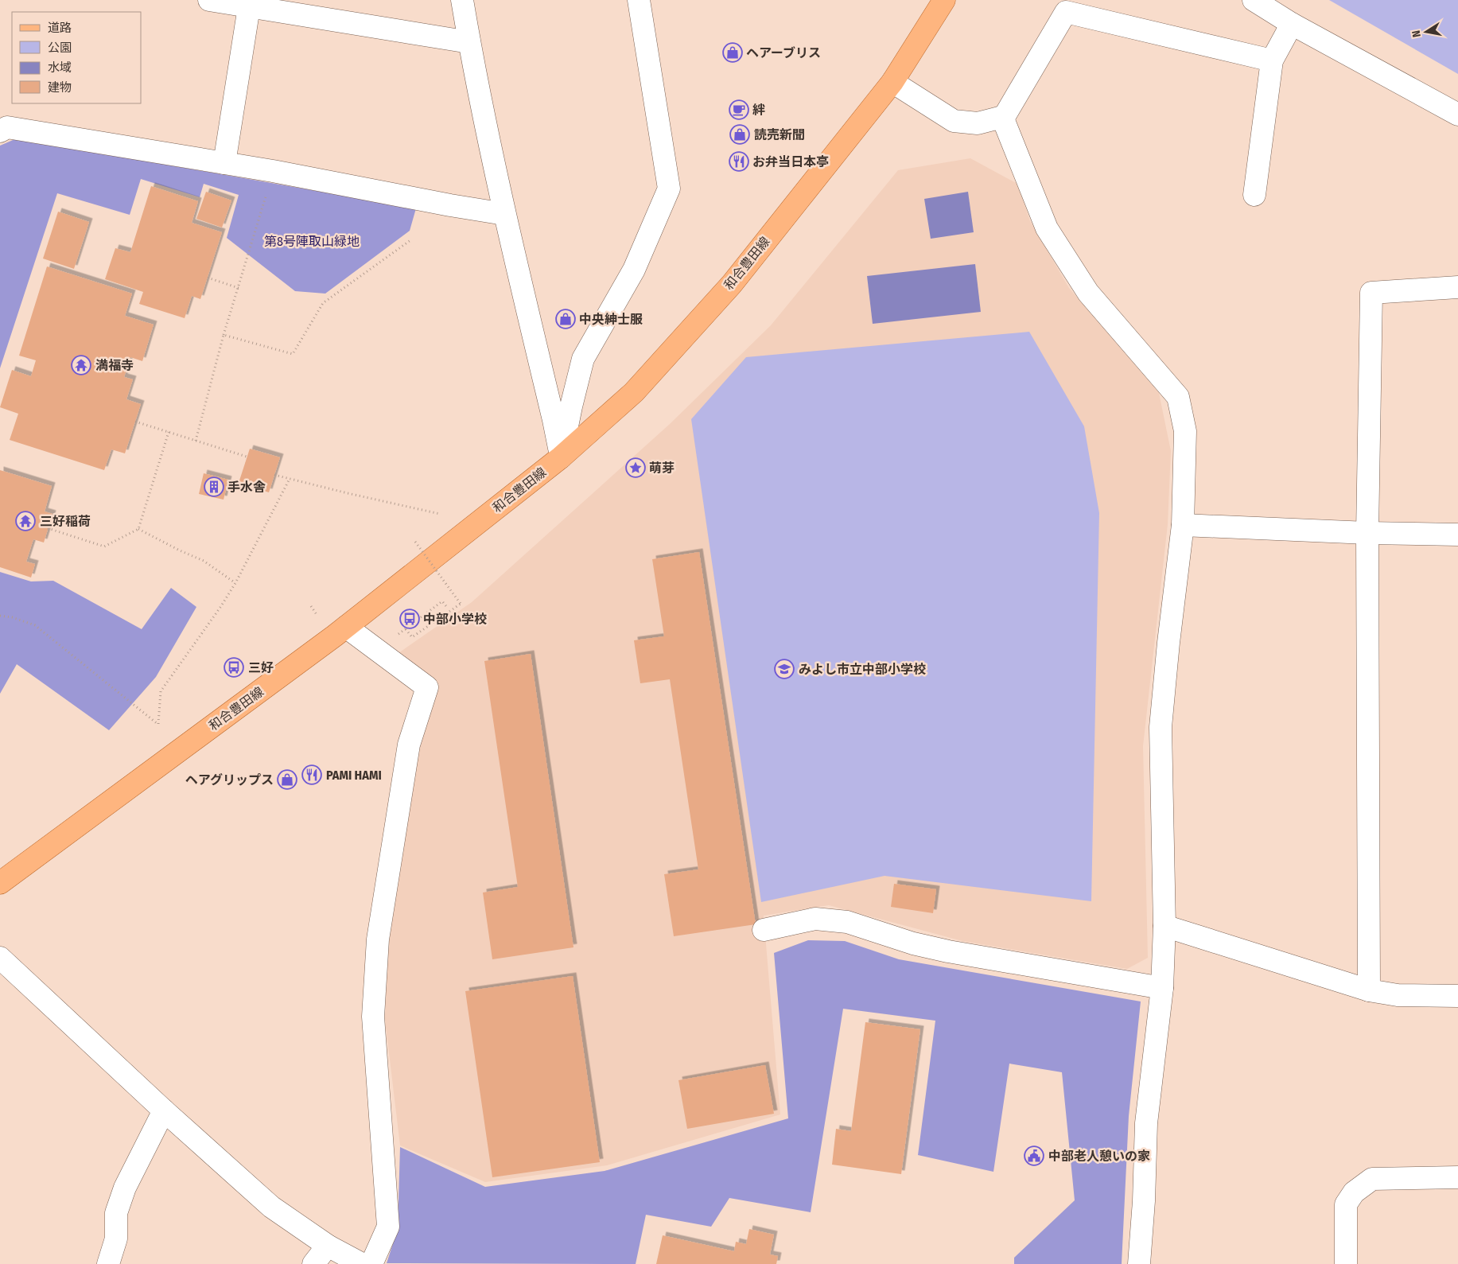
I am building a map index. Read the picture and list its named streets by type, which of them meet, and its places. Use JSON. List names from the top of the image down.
{
  "streets": {
    "main road": ["和合豊田線"]
  },
  "parks": ["第8号陣取山緑地"],
  "places": {
    "shop": [
      "ヘアーブリス",
      "読売新聞",
      "中央紳士服",
      "ヘアグリップス"
    ],
    "cafe": ["絆"],
    "restaurant": ["お弁当日本亭", "PAMI HAMI"],
    "temple": ["満福寺", "三好稲荷"],
    "place": ["萌芽"],
    "building": ["手水舎"],
    "bus stop": ["中部小学校", "三好"],
    "school or university": ["みよし市立中部小学校"],
    "public building": ["中部老人憩いの家"]
  },
  "legend": [
    "道路",
    "公園",
    "水域",
    "建物"
  ],
  "north": "left"
}
